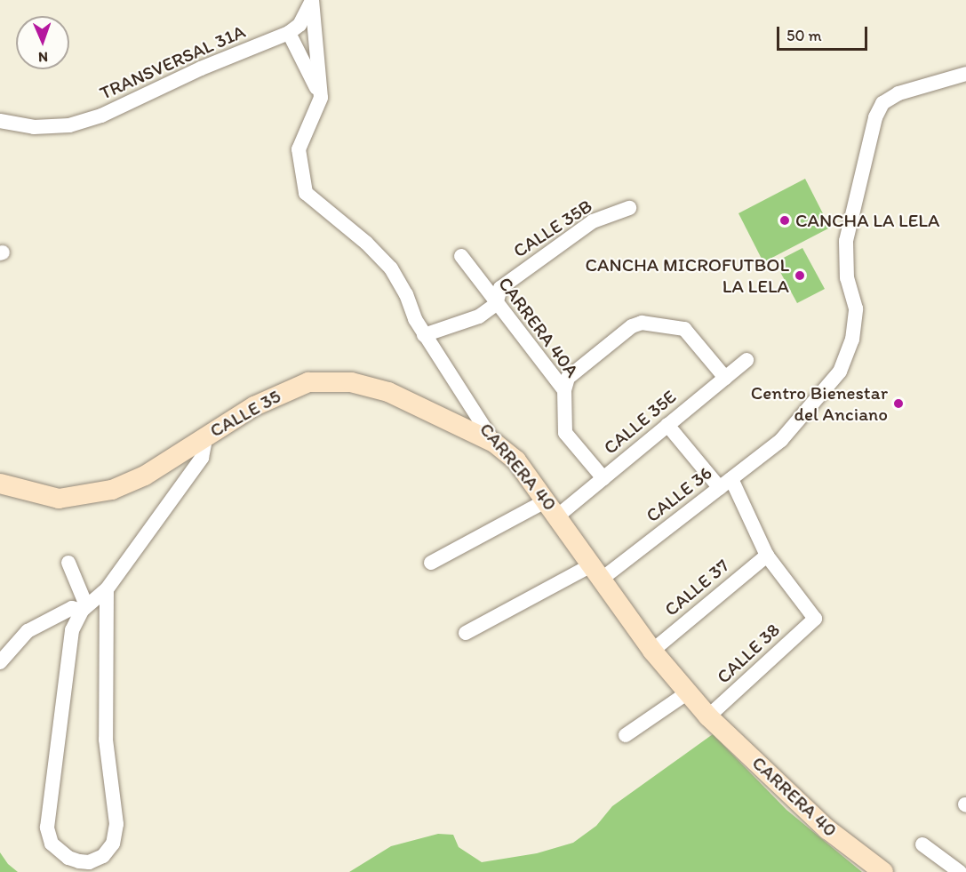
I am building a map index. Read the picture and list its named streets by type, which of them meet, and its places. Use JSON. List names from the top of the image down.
{
  "streets": {
    "main road": ["CALLE 35", "CARRERA 40"],
    "street": [
      "TRANSVERSAL 31A",
      "CALLE 35B",
      "CARRERA 40A",
      "CALLE 35E",
      "CALLE 36",
      "CALLE 37",
      "CALLE 38"
    ]
  },
  "crossings": [
    ["CALLE 35B", "CARRERA 40A"],
    ["CALLE 35B", "CARRERA 40"],
    ["CARRERA 40A", "CALLE 35E"],
    ["CALLE 35", "CARRERA 40"],
    ["CALLE 35E", "CARRERA 40"],
    ["CARRERA 40", "CALLE 36"],
    ["CARRERA 40", "CALLE 37"],
    ["CARRERA 40", "CALLE 38"],
    ["CALLE 37", "CALLE 38"]
  ],
  "places": ["CANCHA LA LELA", "CANCHA MICROFUTBOL LA LELA", "Centro Bienestar del Anciano"],
  "scale_bar": "50 m",
  "north": "bottom"
}
